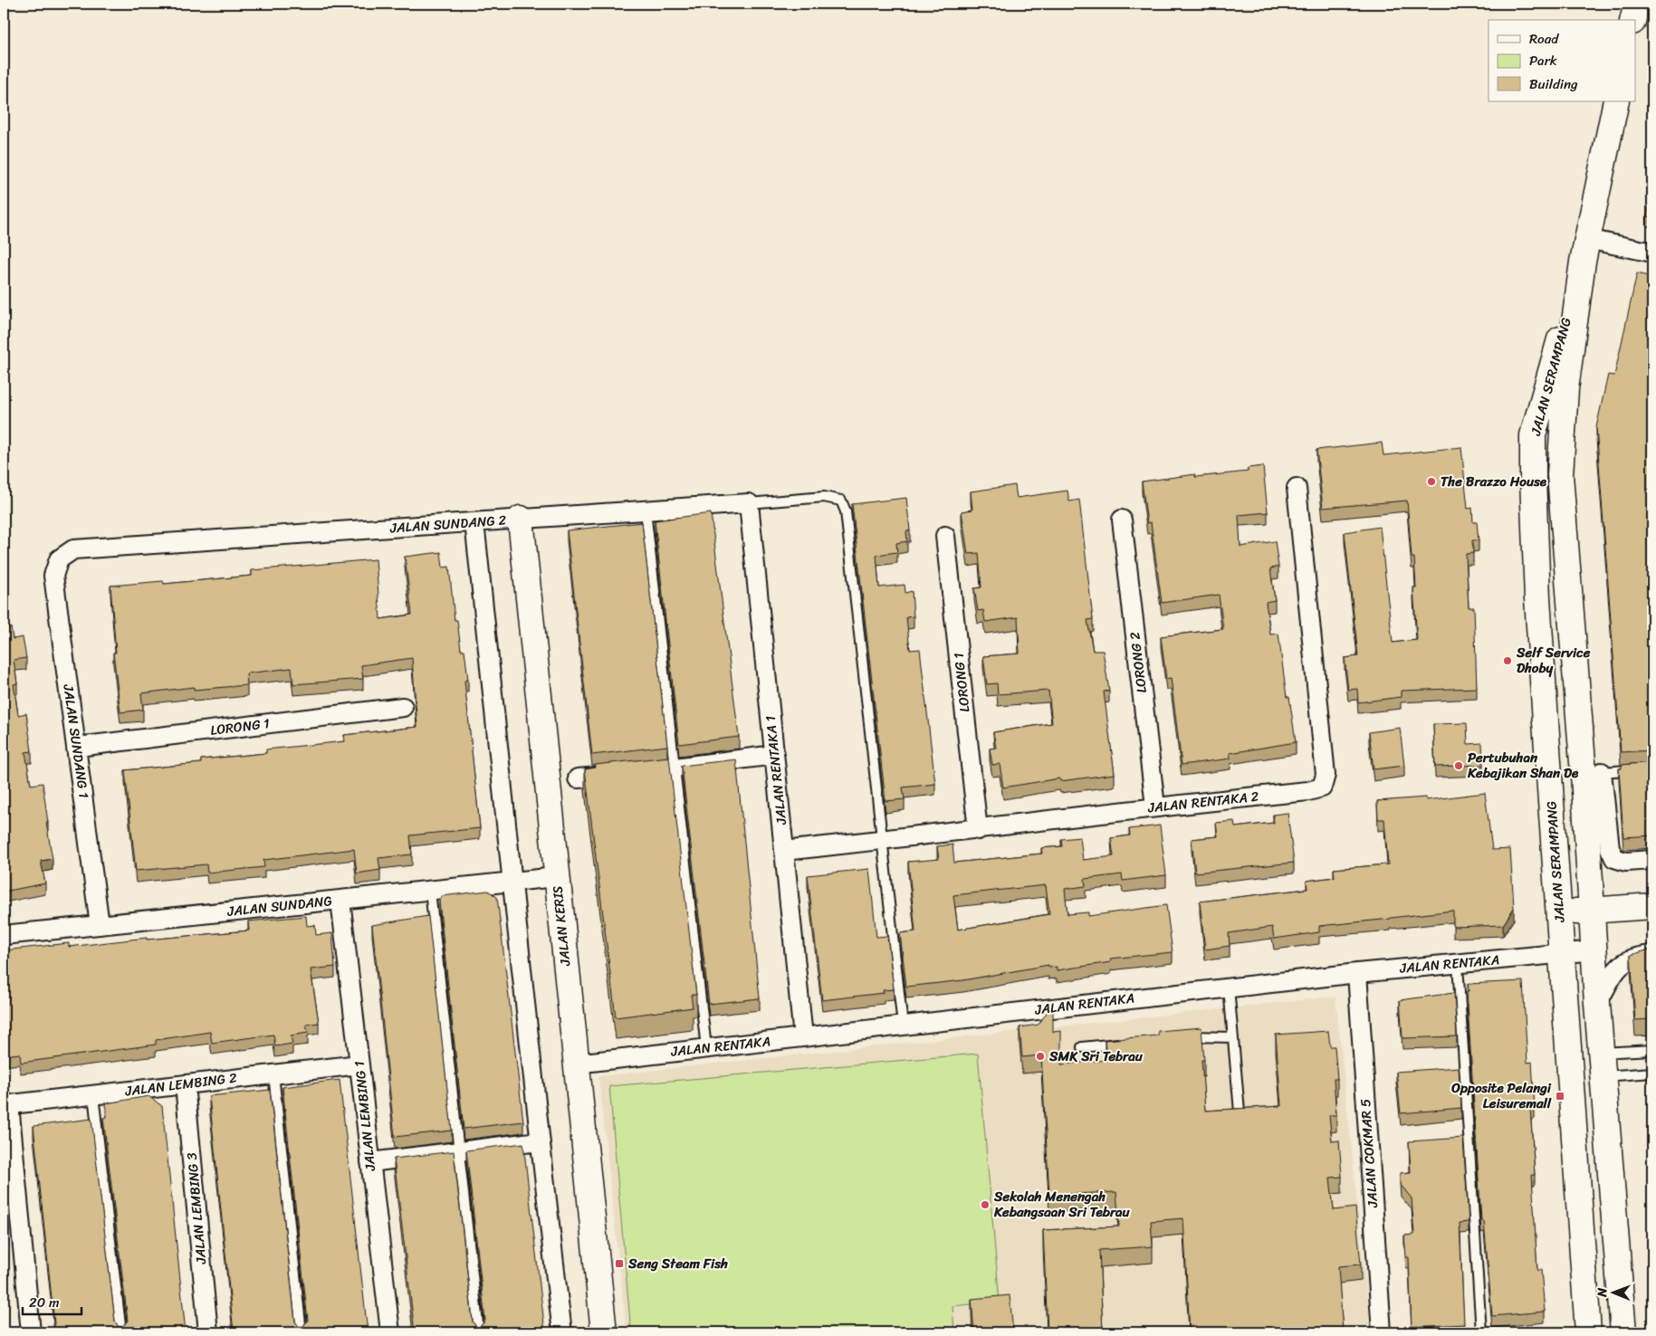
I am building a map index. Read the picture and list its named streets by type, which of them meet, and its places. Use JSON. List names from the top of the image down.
{
  "streets": {
    "main road": ["JALAN SERAMPANG", "JALAN KERIS"],
    "street": [
      "JALAN SUNDANG 2",
      "LORONG 2",
      "LORONG 1",
      "JALAN SUNDANG 1",
      "JALAN RENTAKA 1",
      "JALAN RENTAKA 2",
      "JALAN SUNDANG",
      "JALAN RENTAKA",
      "JALAN LEMBING 2",
      "JALAN LEMBING 1",
      "JALAN COKMAR 5",
      "JALAN LEMBING 3"
    ]
  },
  "crossings": [
    ["JALAN SERAMPANG", "JALAN RENTAKA"],
    ["JALAN SUNDANG 2", "JALAN SUNDANG 1"],
    ["JALAN SUNDANG 2", "JALAN RENTAKA 1"],
    ["JALAN SUNDANG 2", "JALAN RENTAKA 2"],
    ["JALAN SUNDANG 2", "JALAN KERIS"],
    ["LORONG 2", "JALAN RENTAKA 2"],
    ["LORONG 1", "JALAN SUNDANG 1"],
    ["LORONG 1", "JALAN RENTAKA 2"],
    ["JALAN SUNDANG 1", "JALAN SUNDANG"],
    ["JALAN RENTAKA 1", "JALAN RENTAKA 2"],
    ["JALAN RENTAKA 1", "JALAN RENTAKA"],
    ["JALAN SUNDANG", "JALAN KERIS"],
    ["JALAN SUNDANG", "JALAN LEMBING 1"],
    ["JALAN KERIS", "JALAN RENTAKA"],
    ["JALAN RENTAKA", "JALAN COKMAR 5"],
    ["JALAN LEMBING 2", "JALAN LEMBING 1"],
    ["JALAN LEMBING 2", "JALAN LEMBING 3"]
  ],
  "places": {
    "other": [
      "The Brazzo House",
      "Self Service Dhoby",
      "Pertubuhan Kebajikan Shan De",
      "SMK Sri Tebrau",
      "Sekolah Menengah Kebangsaan Sri Tebrau"
    ],
    "transit": ["Opposite Pelangi Leisuremall", "Seng Steam Fish"]
  },
  "legend": ["Road", "Park", "Building"],
  "scale_bar": "20 m",
  "north": "left"
}
